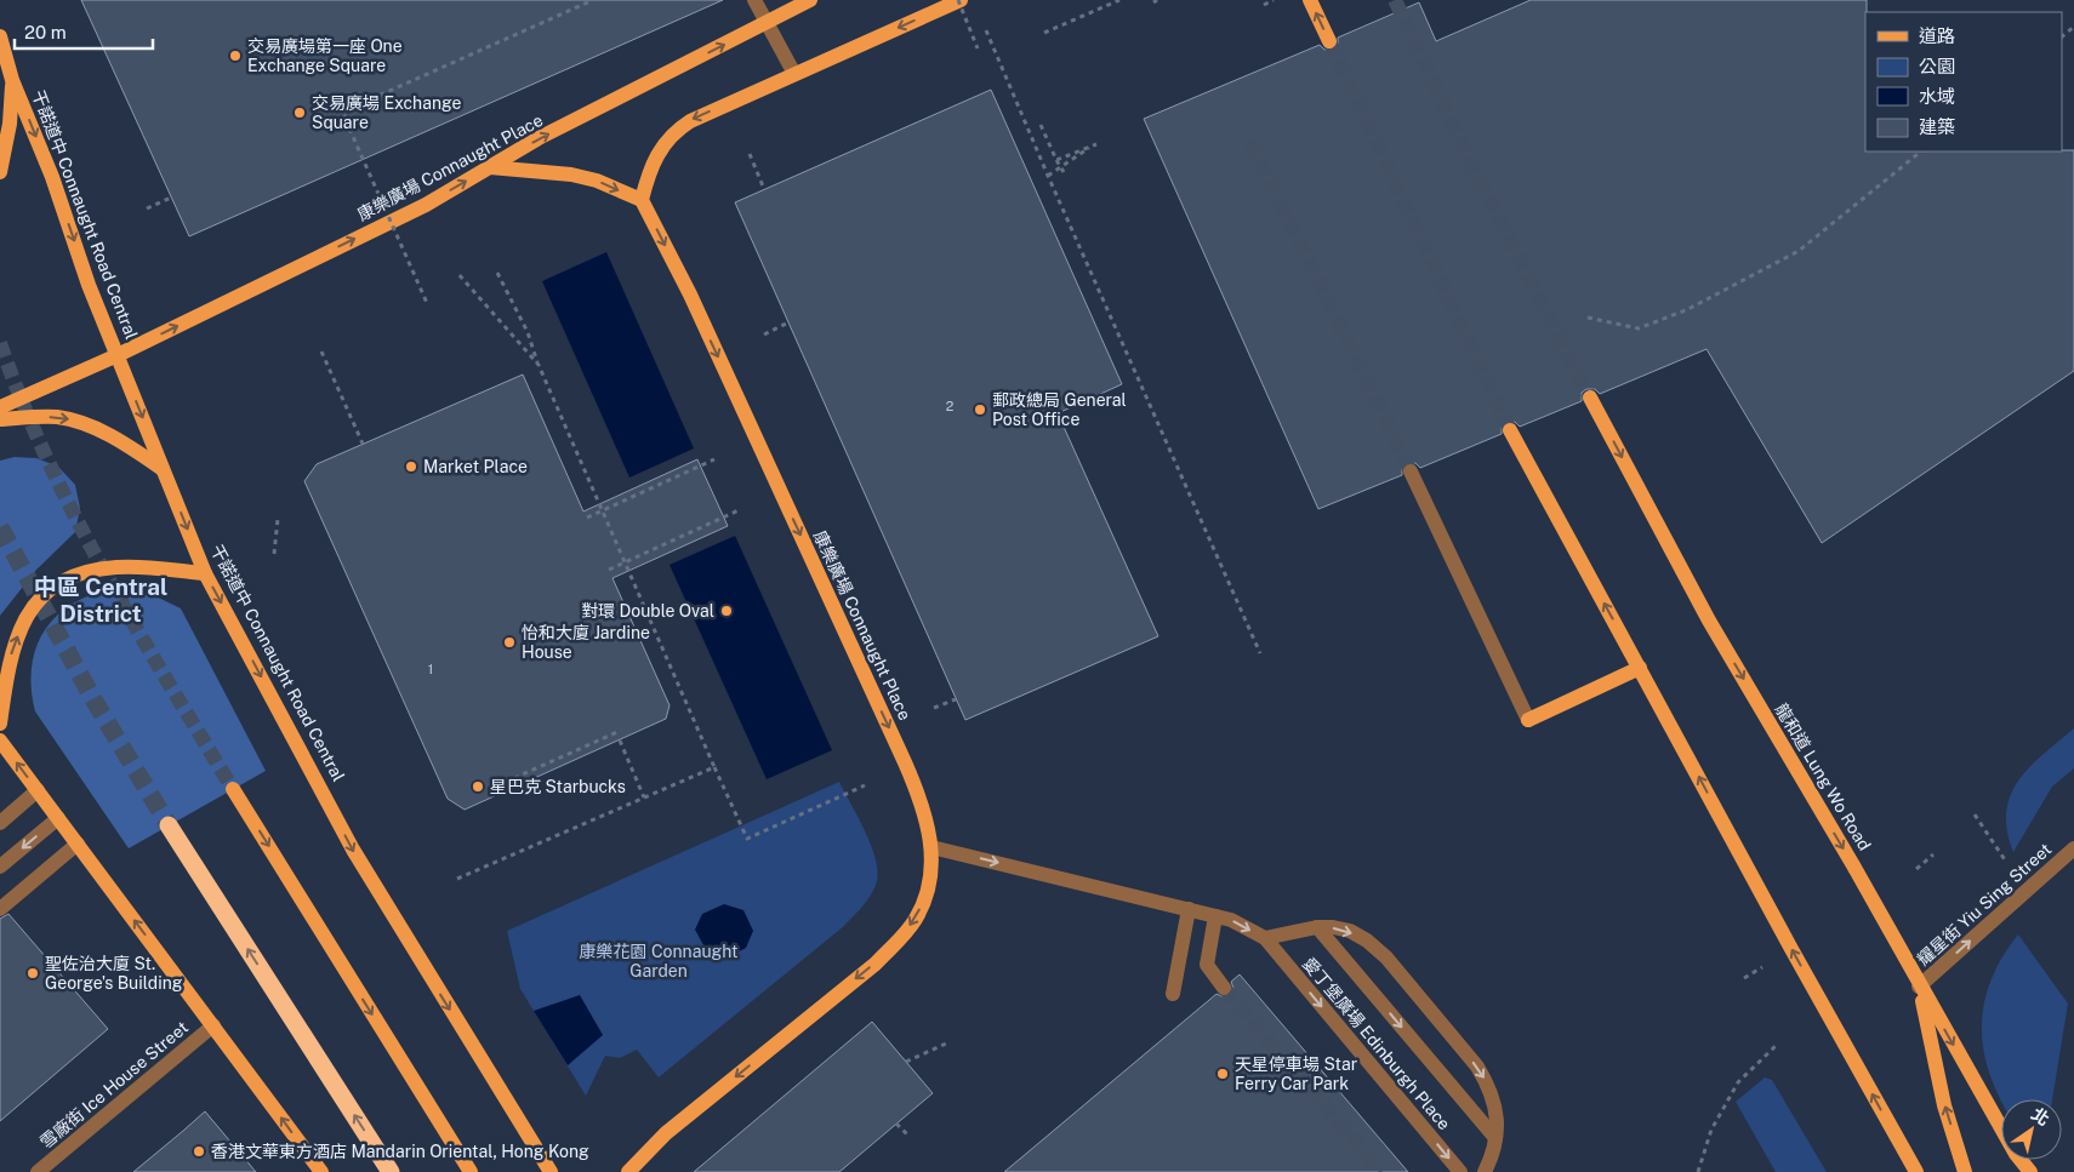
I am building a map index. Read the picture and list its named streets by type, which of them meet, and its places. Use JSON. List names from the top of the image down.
{
  "streets": {
    "main road": ["康樂廣場 Connaught Place", "干諾道中 Connaught Road Central", "龍和道 Lung Wo Road"],
    "street": ["耀星街 Yiu Sing Street", "愛丁堡廣場 Edinburgh Place", "雪廠街 Ice House Street"]
  },
  "crossings": [
    ["康樂廣場 Connaught Place", "干諾道中 Connaught Road Central"],
    ["龍和道 Lung Wo Road", "耀星街 Yiu Sing Street"]
  ],
  "one_way": ["耀星街 Yiu Sing Street"],
  "districts": ["中區 Central District"],
  "parks": ["康樂花園 Connaught Garden"],
  "places": [
    "交易廣場第一座 One Exchange Square",
    "交易廣場 Exchange Square",
    "郵政總局 General Post Office",
    "Market Place",
    "對環 Double Oval",
    "怡和大廈 Jardine House",
    "星巴克 Starbucks",
    "聖佐治大廈 St. George's Building",
    "天星停車場 Star Ferry Car Park",
    "香港文華東方酒店 Mandarin Oriental, Hong Kong"
  ],
  "house_numbers": ["2", "1"],
  "legend": [
    "道路",
    "公園",
    "水域",
    "建築"
  ],
  "scale_bar": "20 m",
  "north": "top right"
}
